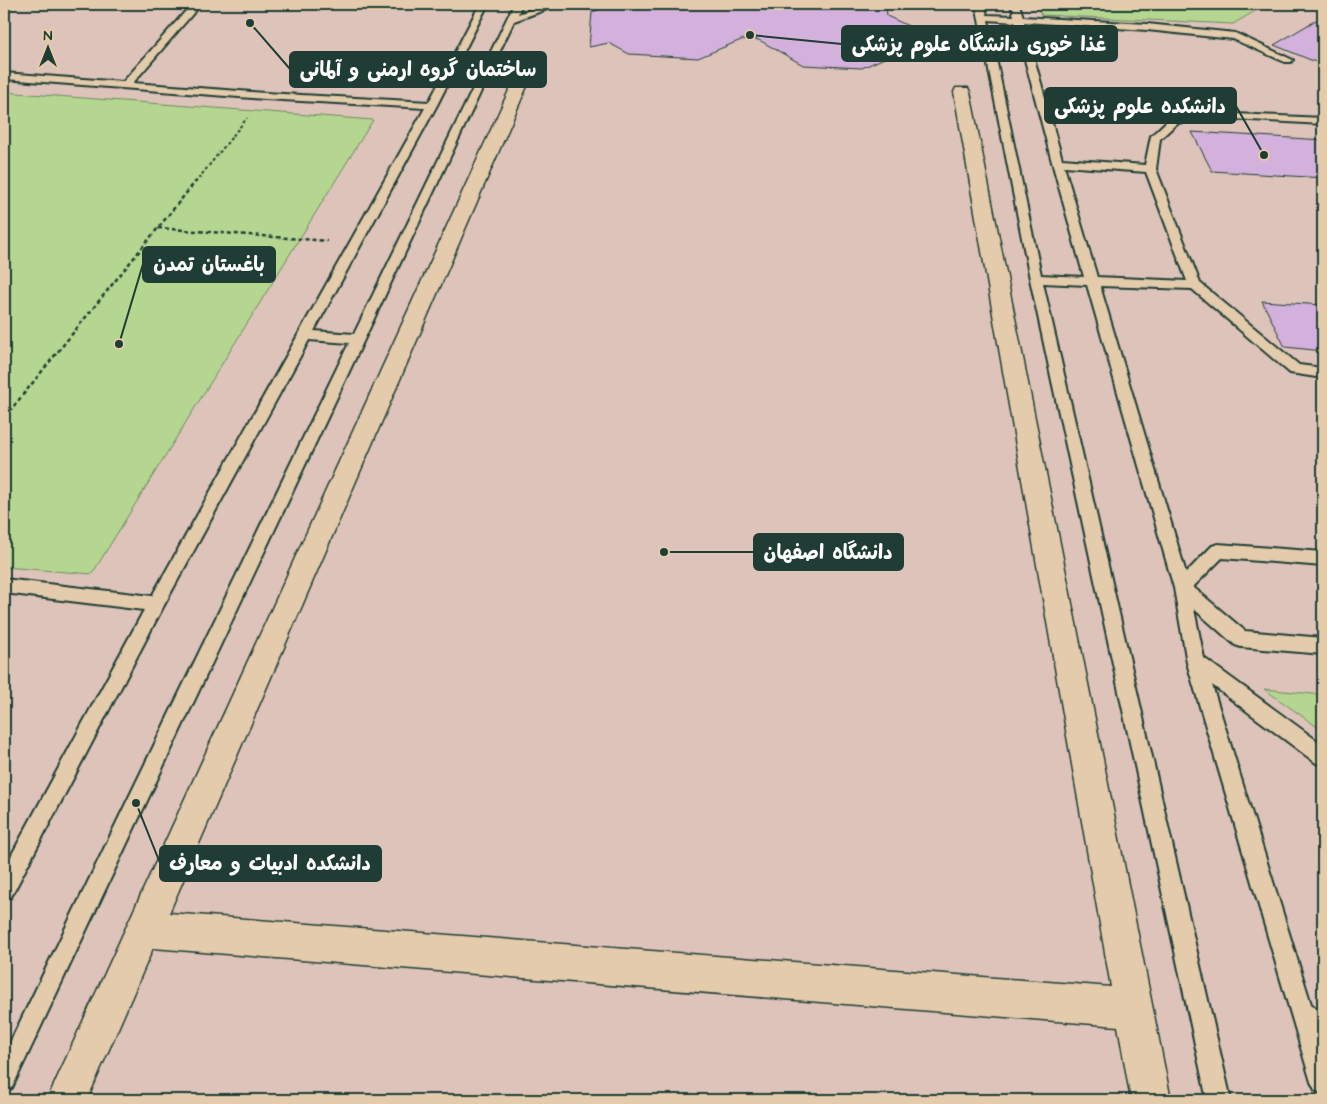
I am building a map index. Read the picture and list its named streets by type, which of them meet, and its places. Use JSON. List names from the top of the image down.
{
  "places": [
    "ساختمان گروه ارمنی و آلمانی",
    "غذا خوری دانشگاه علوم پزشکی",
    "دانشکده علوم پزشکی",
    "باغستان تمدن",
    "دانشگاه اصفهان",
    "دانشکده ادبیات و معارف"
  ],
  "north": "top"
}
